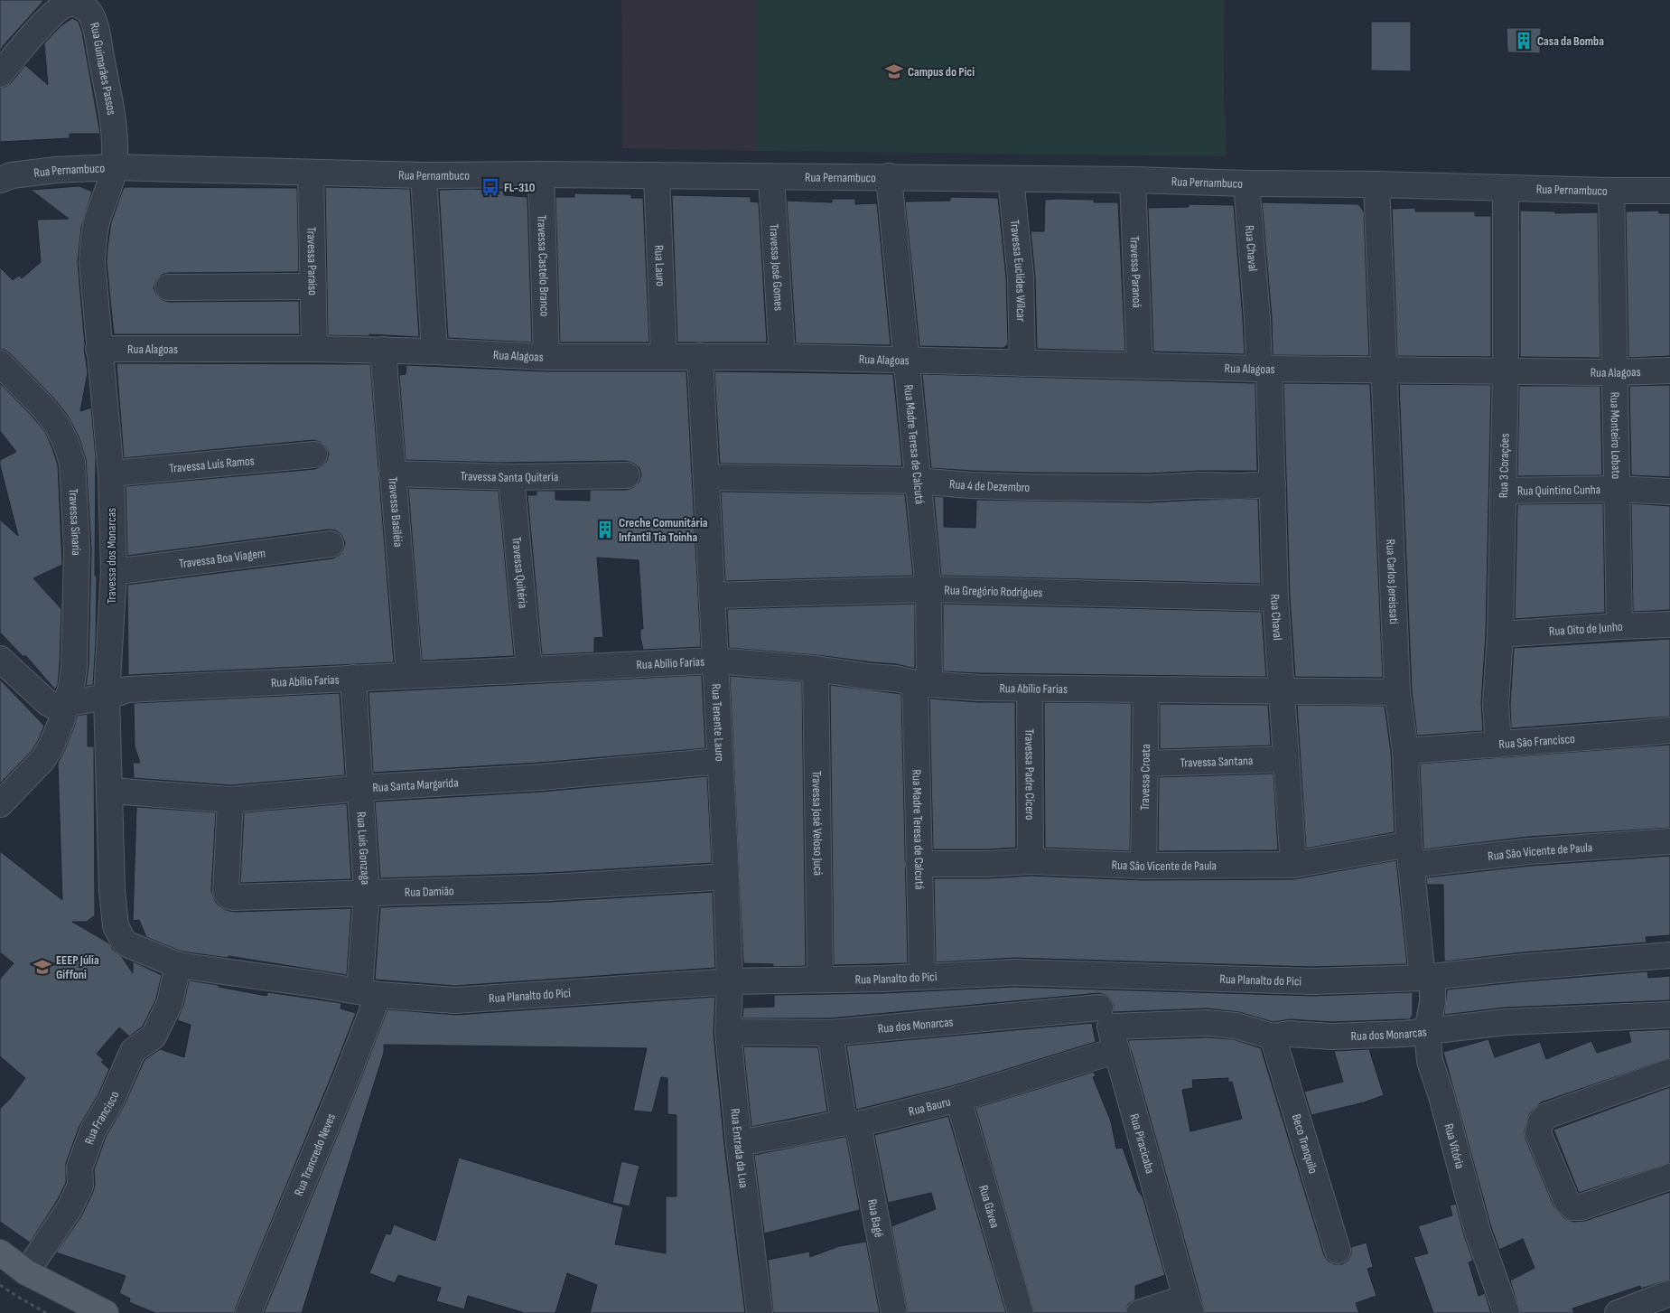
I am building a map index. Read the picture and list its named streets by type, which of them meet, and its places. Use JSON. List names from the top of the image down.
{
  "streets": {
    "street": [
      "Rua Guimarães Passos",
      "Rua Pernambuco",
      "Rua Chaval",
      "Travessa Paraíso",
      "Travessa Castelo Branco",
      "Rua Lauro",
      "Travessa José Gomes",
      "Travessa Euclides Wilcar",
      "Travessa Paranoá",
      "Rua Alagoas",
      "Rua Monteiro Lobato",
      "Rua Madre Teresa de Calcutá",
      "Travessa Luís Ramos",
      "Rua 3 Corações",
      "Travessa Santa Quiteria",
      "Rua 4 de Dezembro",
      "Rua Quintino Cunha",
      "Travessa Basiléia",
      "Travessa Sinaria",
      "Travessa dos Monarcas",
      "Travessa Boa Viagem",
      "Travessa Quitéria",
      "Rua Carlos Jereissati",
      "Rua Gregório Rodrigues",
      "Rua Oito de Junho",
      "Rua Abílio Farias",
      "Rua Tenente Lauro",
      "Rua São Francisco",
      "Travessa Santana",
      "Travessa Padre Cícero",
      "Travessa Croata",
      "Rua Santa Margarida",
      "Travessa José Veloso Jucá",
      "Rua Luís Gonzaga",
      "Rua São Vicente de Paula",
      "Rua Damião",
      "Rua Planalto do Pici",
      "Rua dos Monarcas",
      "Rua Bauru",
      "Rua Francisco",
      "Rua Piracicaba",
      "Beco Tranquilo",
      "Rua Vitória",
      "Rua Entrada da Lua",
      "Rua Trancredo Neves",
      "Rua Gávea",
      "Rua Bagé"
    ]
  },
  "crossings": [
    ["Rua Guimarães Passos", "Rua Pernambuco"],
    ["Rua Guimarães Passos", "Travessa dos Monarcas"],
    ["Rua Pernambuco", "Rua Chaval"],
    ["Rua Pernambuco", "Travessa Paraíso"],
    ["Rua Pernambuco", "Travessa Castelo Branco"],
    ["Rua Pernambuco", "Rua Lauro"],
    ["Rua Pernambuco", "Travessa José Gomes"],
    ["Rua Pernambuco", "Travessa Euclides Wilcar"],
    ["Rua Pernambuco", "Travessa Paranoá"],
    ["Rua Pernambuco", "Rua Monteiro Lobato"],
    ["Rua Pernambuco", "Rua Madre Teresa de Calcutá"],
    ["Rua Pernambuco", "Rua 3 Corações"],
    ["Rua Pernambuco", "Travessa dos Monarcas"],
    ["Rua Pernambuco", "Rua Carlos Jereissati"],
    ["Rua Chaval", "Rua Alagoas"],
    ["Rua Chaval", "Rua 4 de Dezembro"],
    ["Rua Chaval", "Rua Gregório Rodrigues"],
    ["Rua Chaval", "Rua Abílio Farias"],
    ["Rua Chaval", "Travessa Santana"],
    ["Rua Chaval", "Rua São Vicente de Paula"],
    ["Travessa Paraíso", "Rua Alagoas"],
    ["Travessa Castelo Branco", "Rua Alagoas"],
    ["Rua Lauro", "Rua Alagoas"],
    ["Travessa José Gomes", "Rua Alagoas"],
    ["Travessa Euclides Wilcar", "Rua Alagoas"],
    ["Travessa Paranoá", "Rua Alagoas"],
    ["Rua Alagoas", "Rua Monteiro Lobato"],
    ["Rua Alagoas", "Rua Madre Teresa de Calcutá"],
    ["Rua Alagoas", "Rua 3 Corações"],
    ["Rua Alagoas", "Travessa Basiléia"],
    ["Rua Alagoas", "Travessa dos Monarcas"],
    ["Rua Alagoas", "Rua Carlos Jereissati"],
    ["Rua Alagoas", "Rua Tenente Lauro"],
    ["Rua Monteiro Lobato", "Rua Quintino Cunha"],
    ["Rua Monteiro Lobato", "Rua Oito de Junho"],
    ["Rua Madre Teresa de Calcutá", "Rua 4 de Dezembro"],
    ["Rua Madre Teresa de Calcutá", "Rua Gregório Rodrigues"],
    ["Rua Madre Teresa de Calcutá", "Rua Abílio Farias"],
    ["Rua Madre Teresa de Calcutá", "Rua São Vicente de Paula"],
    ["Rua Madre Teresa de Calcutá", "Rua Planalto do Pici"],
    ["Travessa Luís Ramos", "Travessa dos Monarcas"],
    ["Rua 3 Corações", "Rua Quintino Cunha"],
    ["Rua 3 Corações", "Rua Oito de Junho"],
    ["Rua 3 Corações", "Rua São Francisco"],
    ["Travessa Santa Quiteria", "Travessa Basiléia"],
    ["Travessa Santa Quiteria", "Travessa Quitéria"],
    ["Rua 4 de Dezembro", "Rua Tenente Lauro"],
    ["Travessa Basiléia", "Rua Abílio Farias"],
    ["Travessa Sinaria", "Rua Abílio Farias"],
    ["Travessa dos Monarcas", "Travessa Boa Viagem"],
    ["Travessa dos Monarcas", "Rua Abílio Farias"],
    ["Travessa dos Monarcas", "Rua Santa Margarida"],
    ["Travessa dos Monarcas", "Rua Planalto do Pici"],
    ["Travessa Quitéria", "Rua Abílio Farias"],
    ["Rua Carlos Jereissati", "Rua Abílio Farias"],
    ["Rua Carlos Jereissati", "Rua São Francisco"],
    ["Rua Carlos Jereissati", "Rua São Vicente de Paula"],
    ["Rua Carlos Jereissati", "Rua Planalto do Pici"],
    ["Rua Carlos Jereissati", "Rua Vitória"],
    ["Rua Gregório Rodrigues", "Rua Tenente Lauro"],
    ["Rua Abílio Farias", "Rua Tenente Lauro"],
    ["Rua Abílio Farias", "Travessa Padre Cícero"],
    ["Rua Abílio Farias", "Travessa Croata"],
    ["Rua Abílio Farias", "Travessa José Veloso Jucá"],
    ["Rua Abílio Farias", "Rua Luís Gonzaga"],
    ["Rua Tenente Lauro", "Rua Santa Margarida"],
    ["Rua Tenente Lauro", "Rua Damião"],
    ["Rua Tenente Lauro", "Rua Planalto do Pici"],
    ["Rua Tenente Lauro", "Rua Entrada da Lua"],
    ["Travessa Santana", "Travessa Croata"],
    ["Travessa Padre Cícero", "Rua São Vicente de Paula"],
    ["Travessa Croata", "Rua São Vicente de Paula"],
    ["Rua Santa Margarida", "Rua Luís Gonzaga"],
    ["Rua Santa Margarida", "Rua Damião"],
    ["Travessa José Veloso Jucá", "Rua Planalto do Pici"],
    ["Rua Luís Gonzaga", "Rua Damião"],
    ["Rua Luís Gonzaga", "Rua Planalto do Pici"],
    ["Rua Luís Gonzaga", "Rua Trancredo Neves"],
    ["Rua Planalto do Pici", "Rua Francisco"],
    ["Rua Planalto do Pici", "Rua Piracicaba"],
    ["Rua Planalto do Pici", "Rua Vitória"],
    ["Rua Planalto do Pici", "Rua Entrada da Lua"],
    ["Rua Planalto do Pici", "Rua Trancredo Neves"],
    ["Rua dos Monarcas", "Rua Piracicaba"],
    ["Rua dos Monarcas", "Beco Tranquilo"],
    ["Rua dos Monarcas", "Rua Vitória"],
    ["Rua dos Monarcas", "Rua Entrada da Lua"],
    ["Rua dos Monarcas", "Rua Bagé"],
    ["Rua Bauru", "Rua Piracicaba"],
    ["Rua Bauru", "Rua Entrada da Lua"],
    ["Rua Bauru", "Rua Gávea"],
    ["Rua Bauru", "Rua Bagé"]
  ],
  "places": {
    "building": ["Casa da Bomba", "Creche Comunitária Infantil Tia Toinha"],
    "school or university": ["Campus do Pici", "EEEP Júlia Giffoni"],
    "bus stop": ["FL-310"]
  }
}
